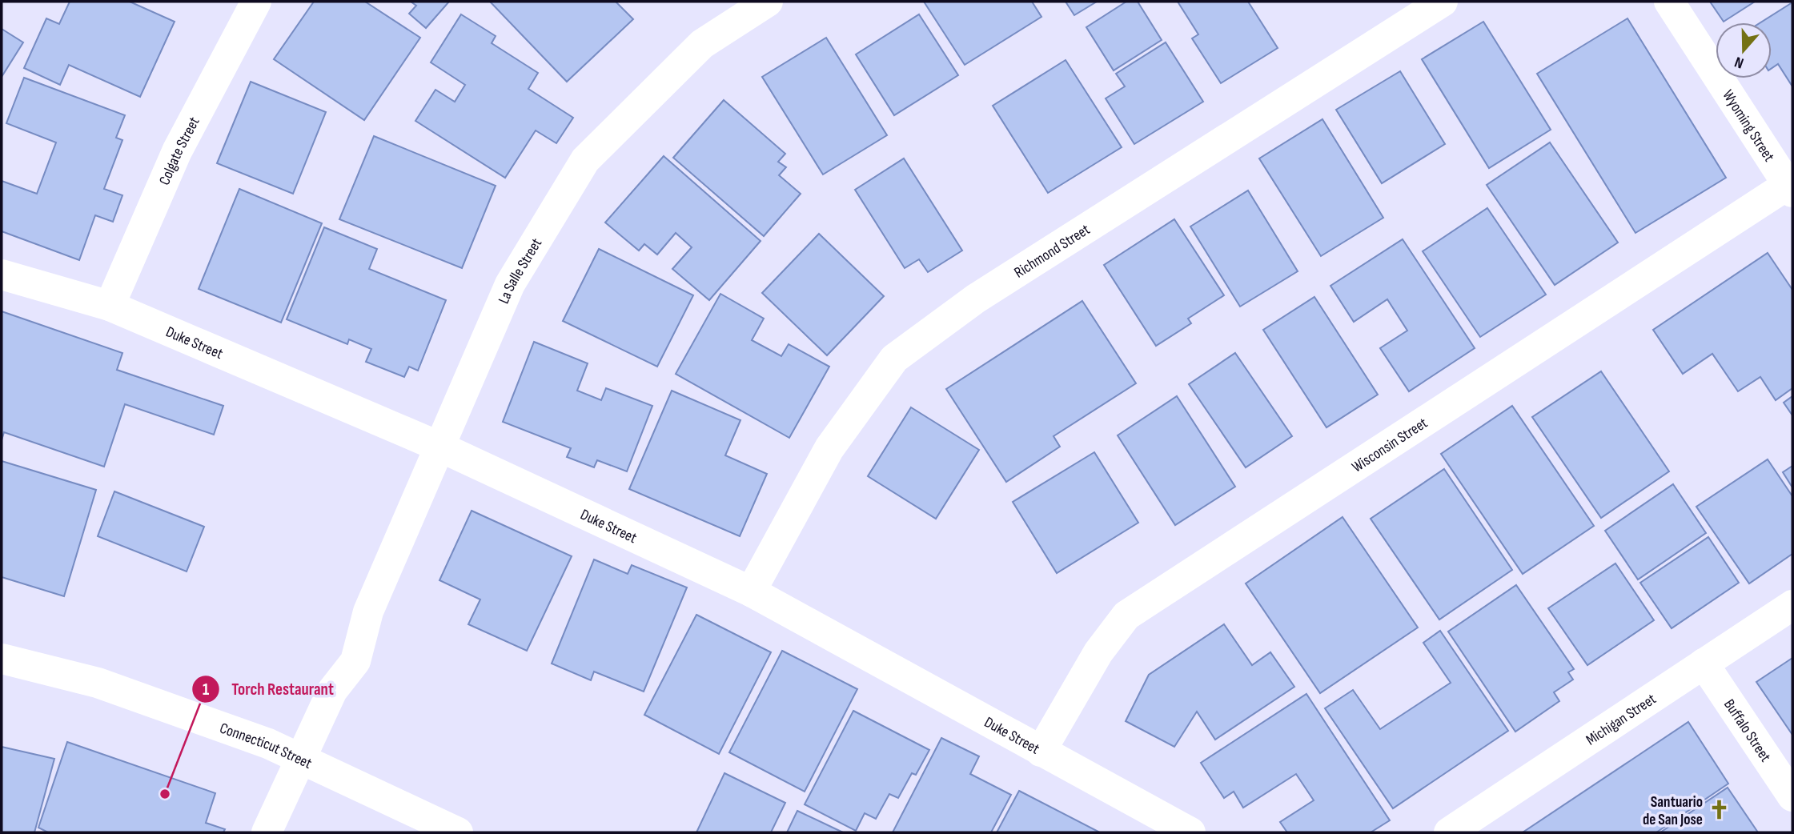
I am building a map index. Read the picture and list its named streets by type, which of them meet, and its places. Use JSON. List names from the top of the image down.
{
  "streets": {
    "street": [
      "Wyoming Street",
      "Colgate Street",
      "Richmond Street",
      "La Salle Street",
      "Duke Street",
      "Wisconsin Street",
      "Michigan Street",
      "Buffalo Street",
      "Connecticut Street"
    ]
  },
  "crossings": [
    ["Wyoming Street", "Wisconsin Street"],
    ["Colgate Street", "Duke Street"],
    ["Richmond Street", "Duke Street"],
    ["La Salle Street", "Duke Street"],
    ["La Salle Street", "Connecticut Street"],
    ["Duke Street", "Wisconsin Street"],
    ["Michigan Street", "Buffalo Street"]
  ],
  "places": {
    "other": ["Torch Restaurant"],
    "church": ["Santuario de San Jose"]
  },
  "north": "bottom"
}
